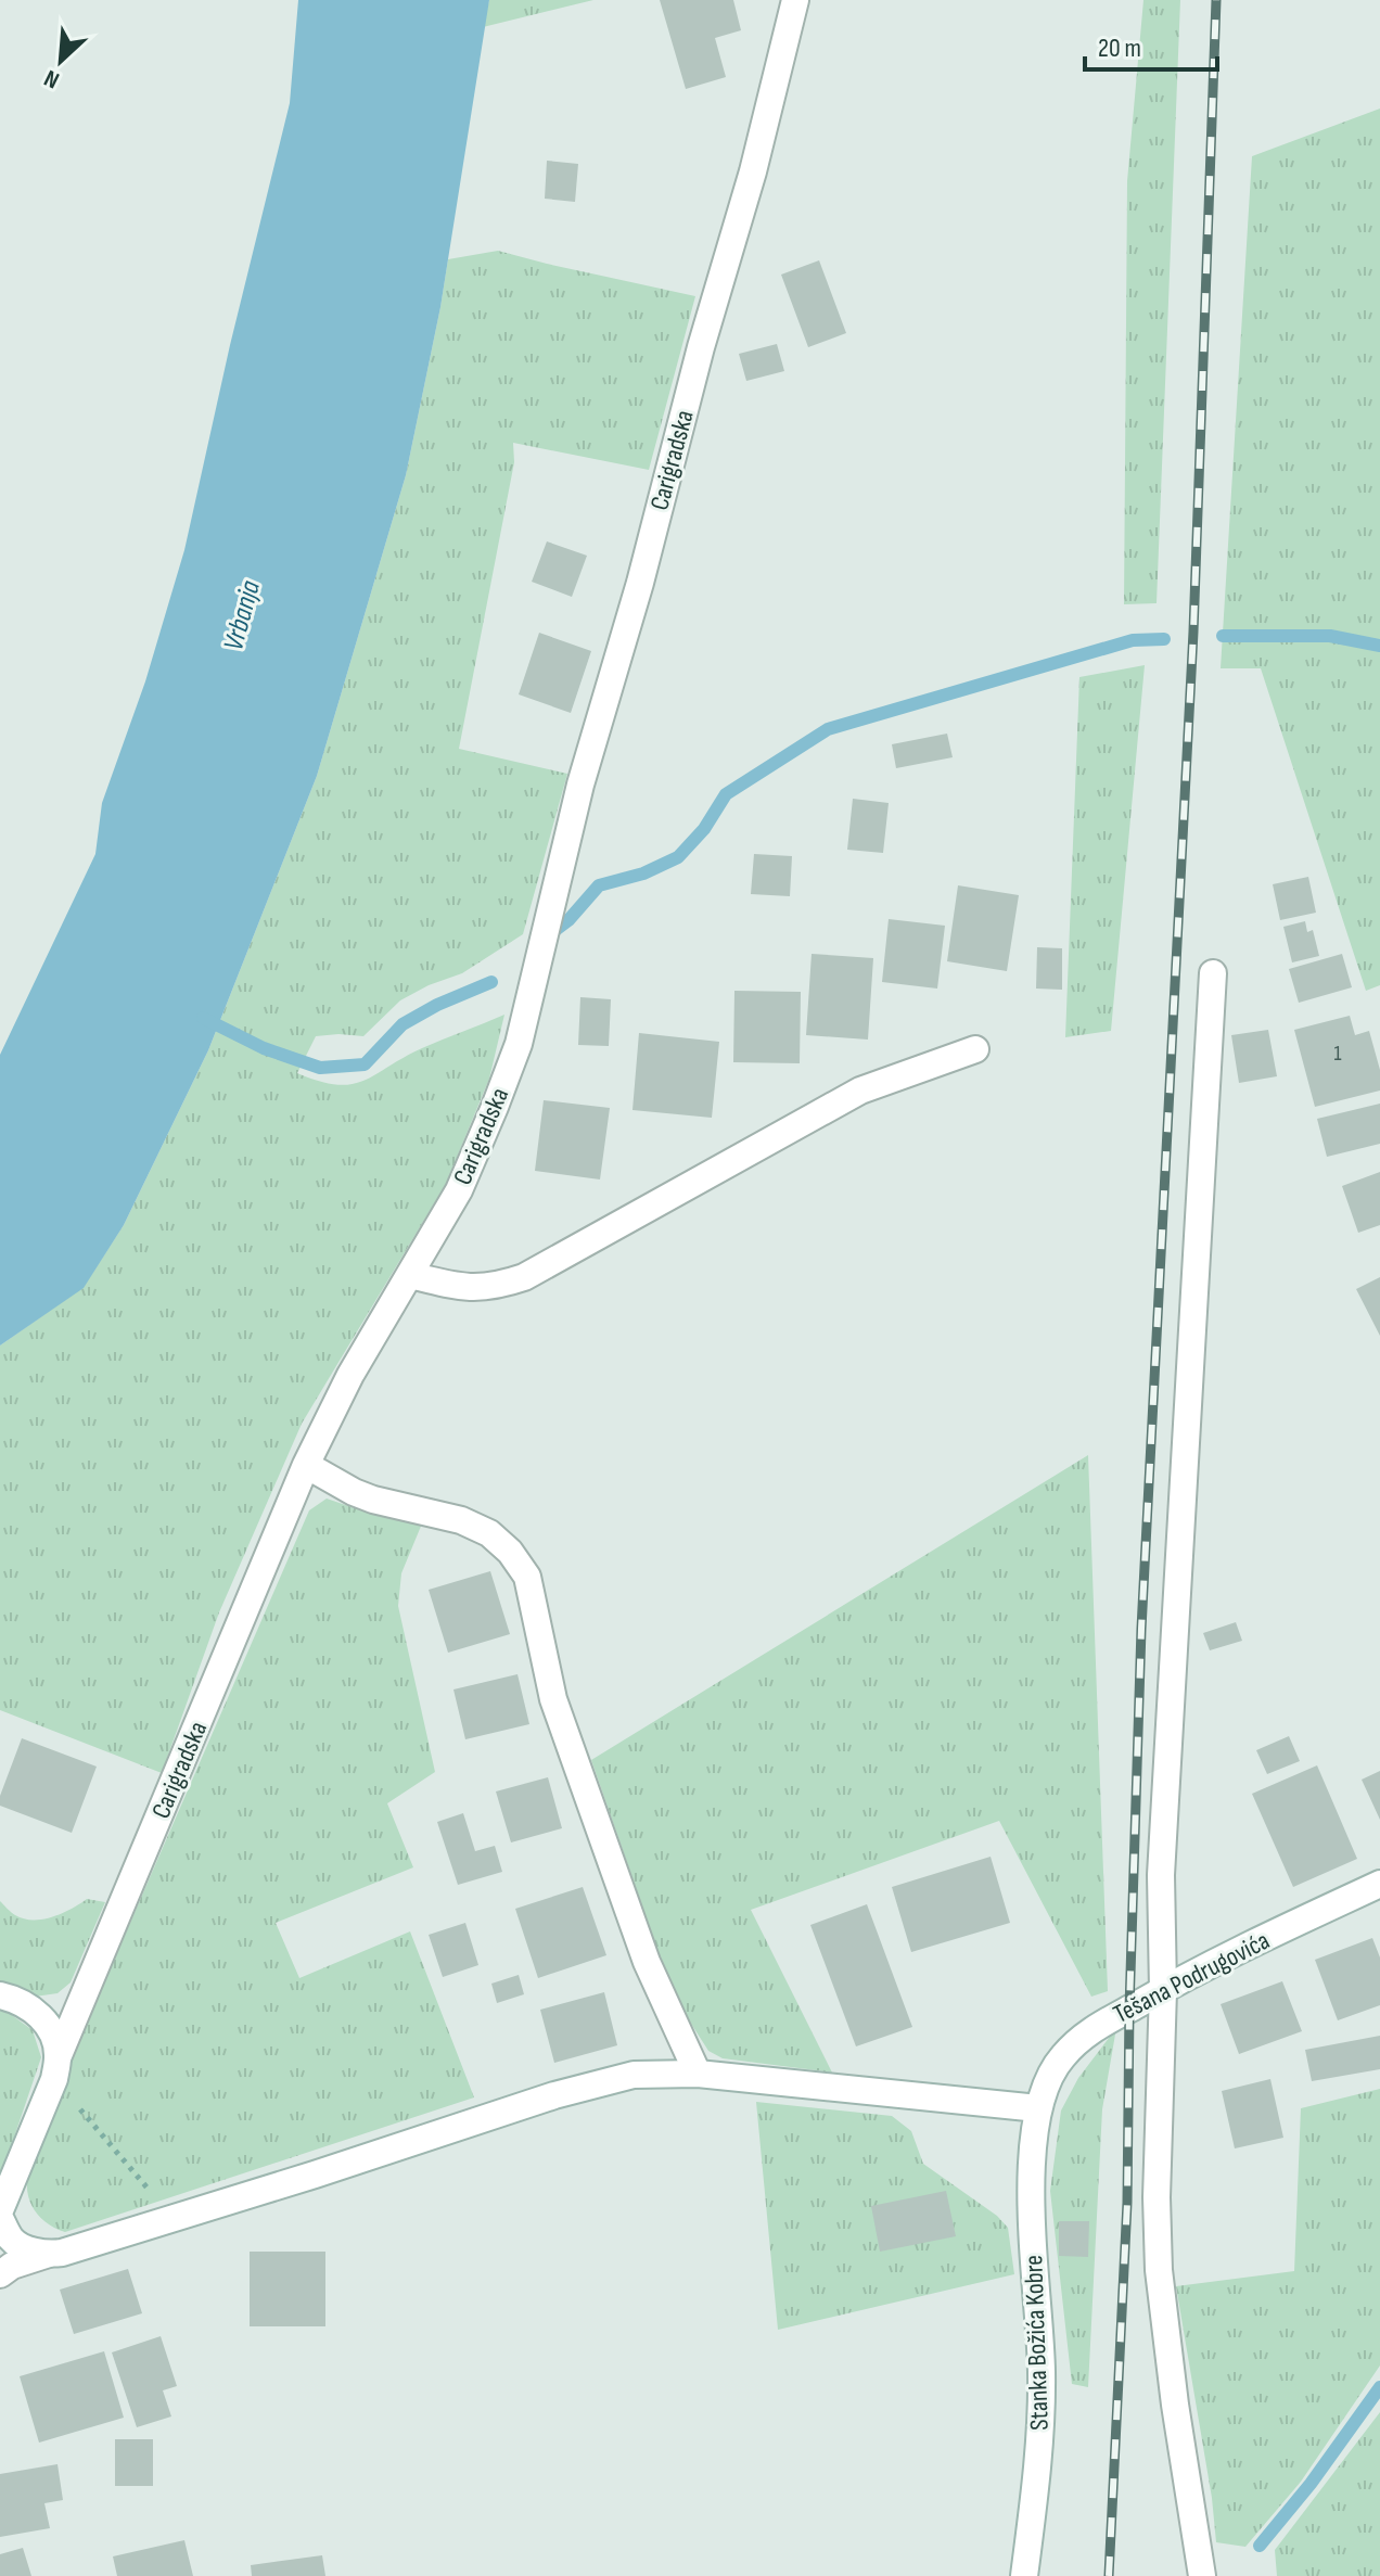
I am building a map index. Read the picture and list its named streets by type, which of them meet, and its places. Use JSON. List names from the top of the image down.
{
  "streets": {
    "street": ["Carigradska", "Tešana Podrugovića", "Stanka Božića Kobre"]
  },
  "crossings": [
    ["Tešana Podrugovića", "Stanka Božića Kobre"]
  ],
  "water": ["Vrbanja"],
  "house_numbers": ["1"],
  "scale_bar": "20 m",
  "north": "bottom left"
}
